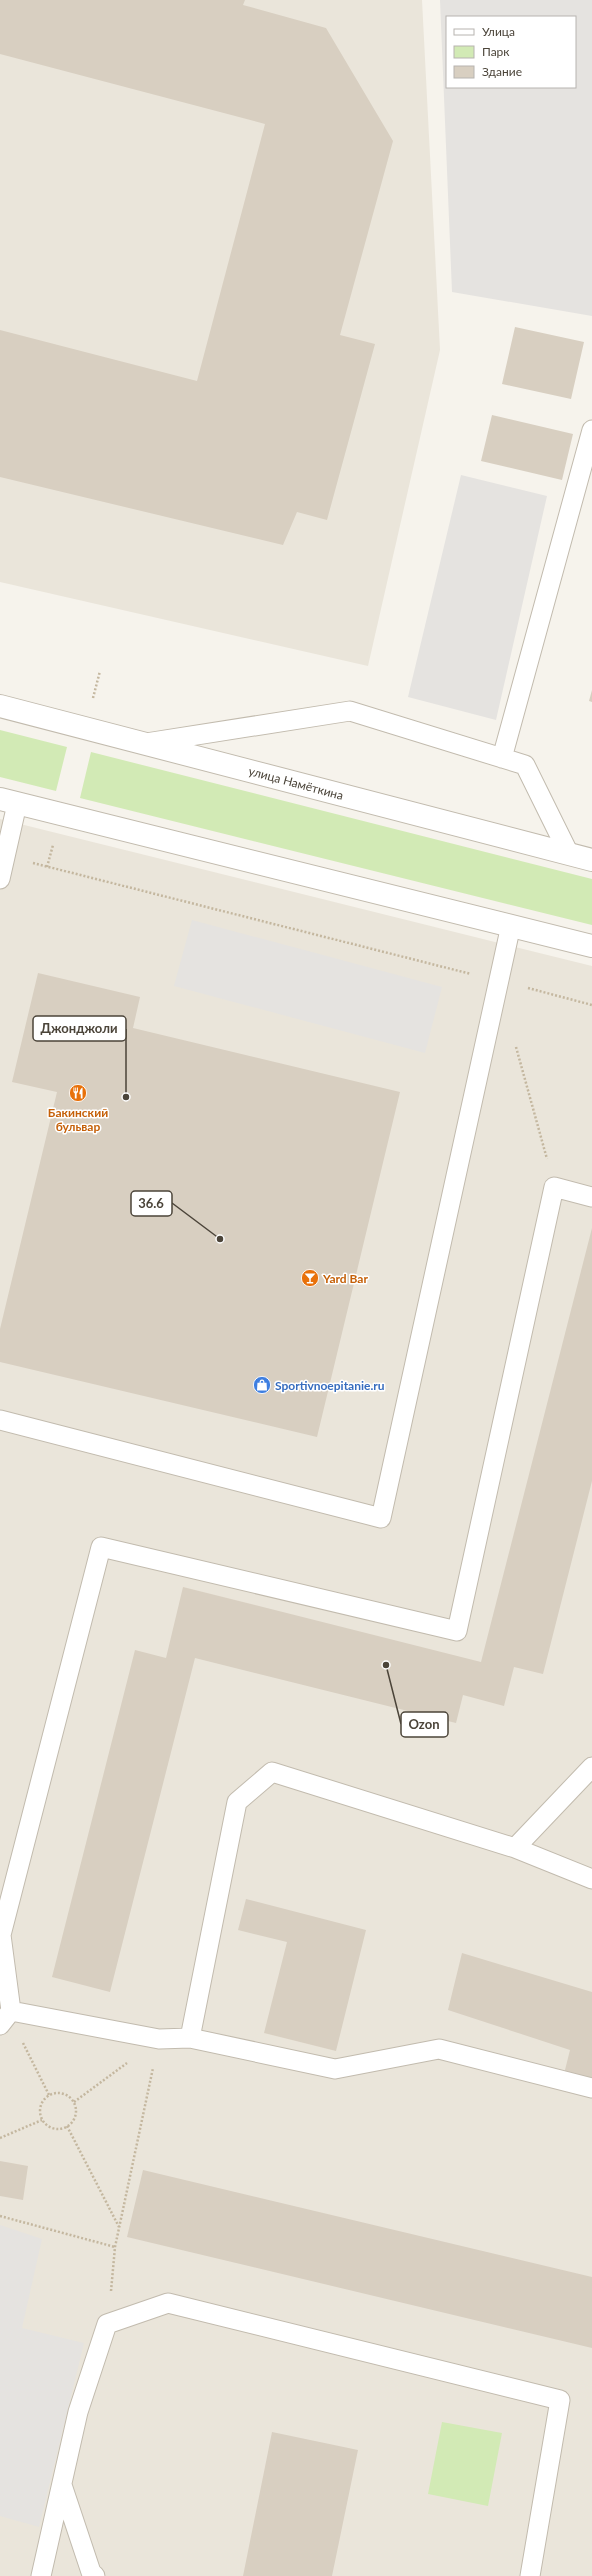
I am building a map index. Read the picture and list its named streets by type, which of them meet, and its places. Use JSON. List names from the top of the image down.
{
  "streets": {
    "street": ["улица Намёткина"]
  },
  "places": {
    "restaurant": ["Бакинский бульвар"],
    "other": ["Джонджоли", "36.6", "Ozon"],
    "bar": ["Yard Bar"],
    "shop": ["Sportivnoepitanie.ru"]
  },
  "legend": ["Улица", "Парк", "Здание"]
}
